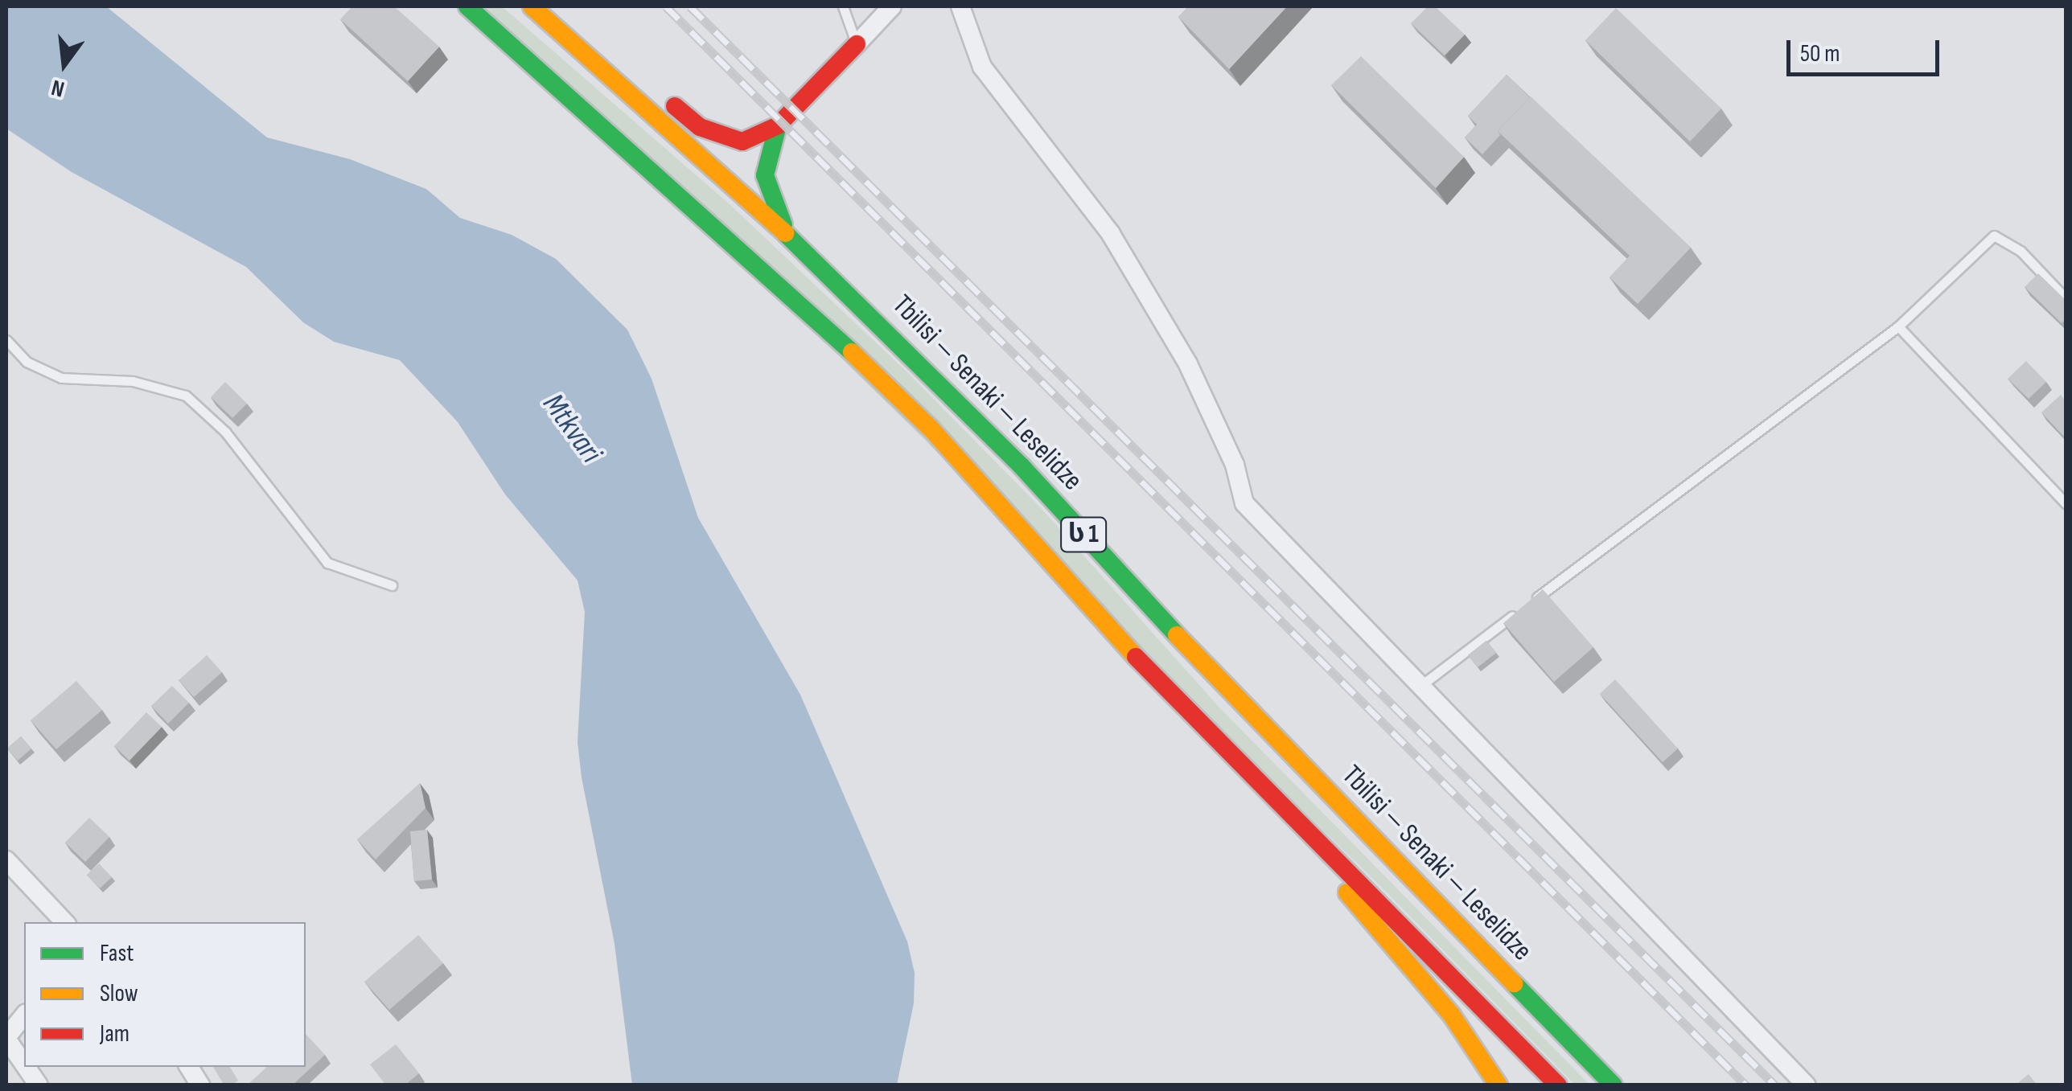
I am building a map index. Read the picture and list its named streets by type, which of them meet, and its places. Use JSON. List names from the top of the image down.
{
  "streets": {
    "main road": ["Tbilisi — Senaki — Leselidze", "ს 1"]
  },
  "water": ["Mtkvari"],
  "legend": ["Fast", "Slow", "Jam"],
  "scale_bar": "50 m",
  "north": "bottom"
}
